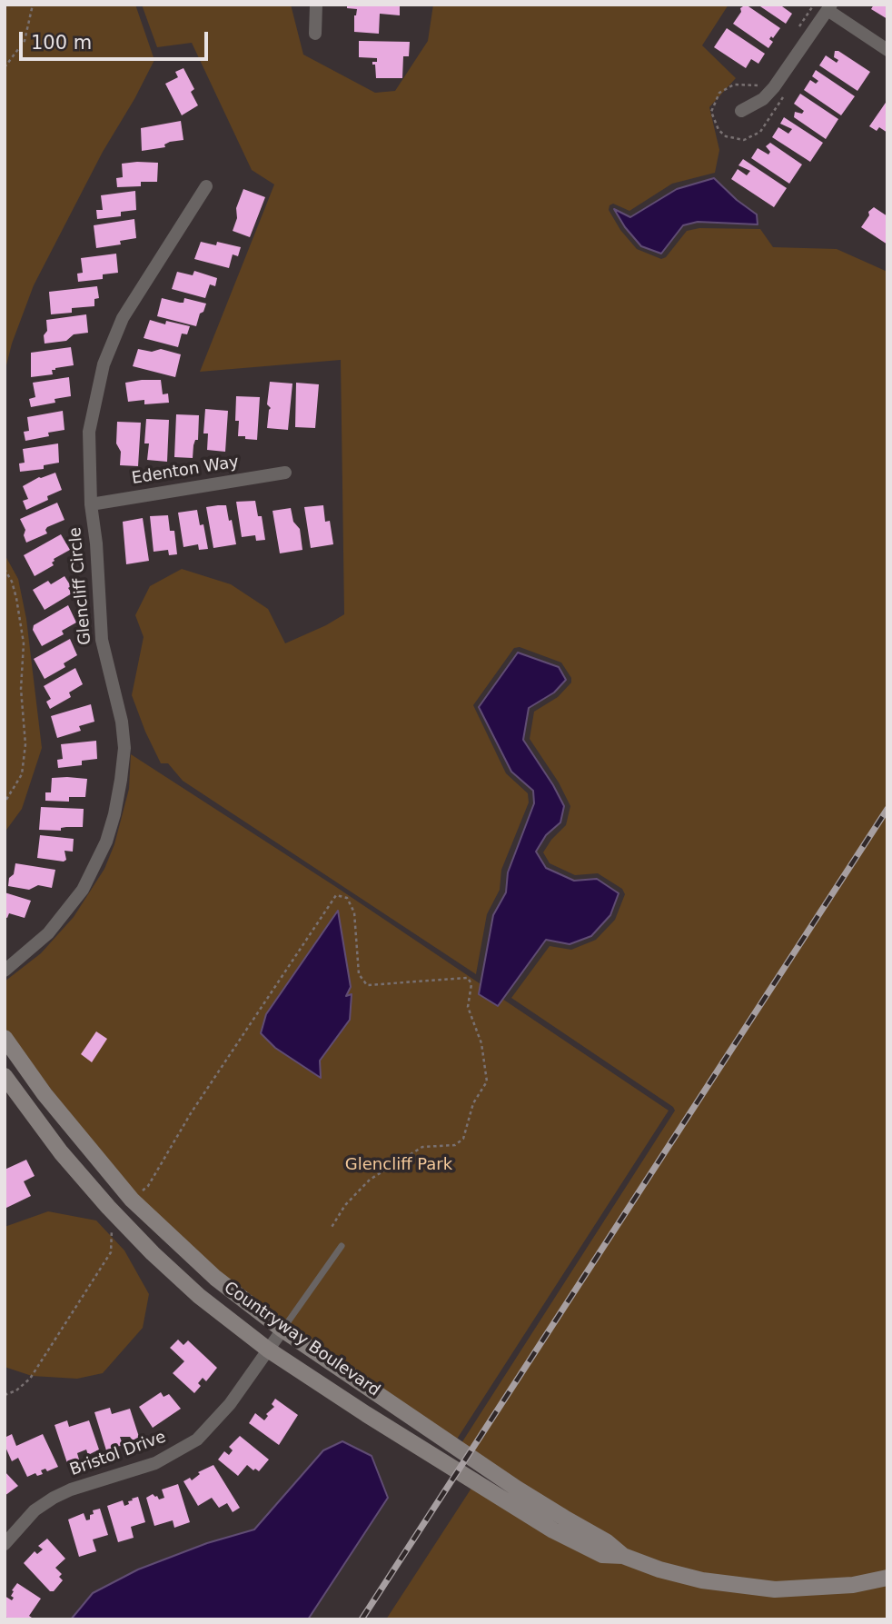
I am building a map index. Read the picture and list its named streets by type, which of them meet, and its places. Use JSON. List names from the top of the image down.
{
  "streets": {
    "street": [
      "Edenton Way",
      "Glencliff Circle",
      "Countryway Boulevard",
      "Bristol Drive"
    ]
  },
  "crossings": [
    ["Edenton Way", "Glencliff Circle"],
    ["Countryway Boulevard", "Bristol Drive"]
  ],
  "parks": ["Glencliff Park"],
  "scale_bar": "100 m"
}
